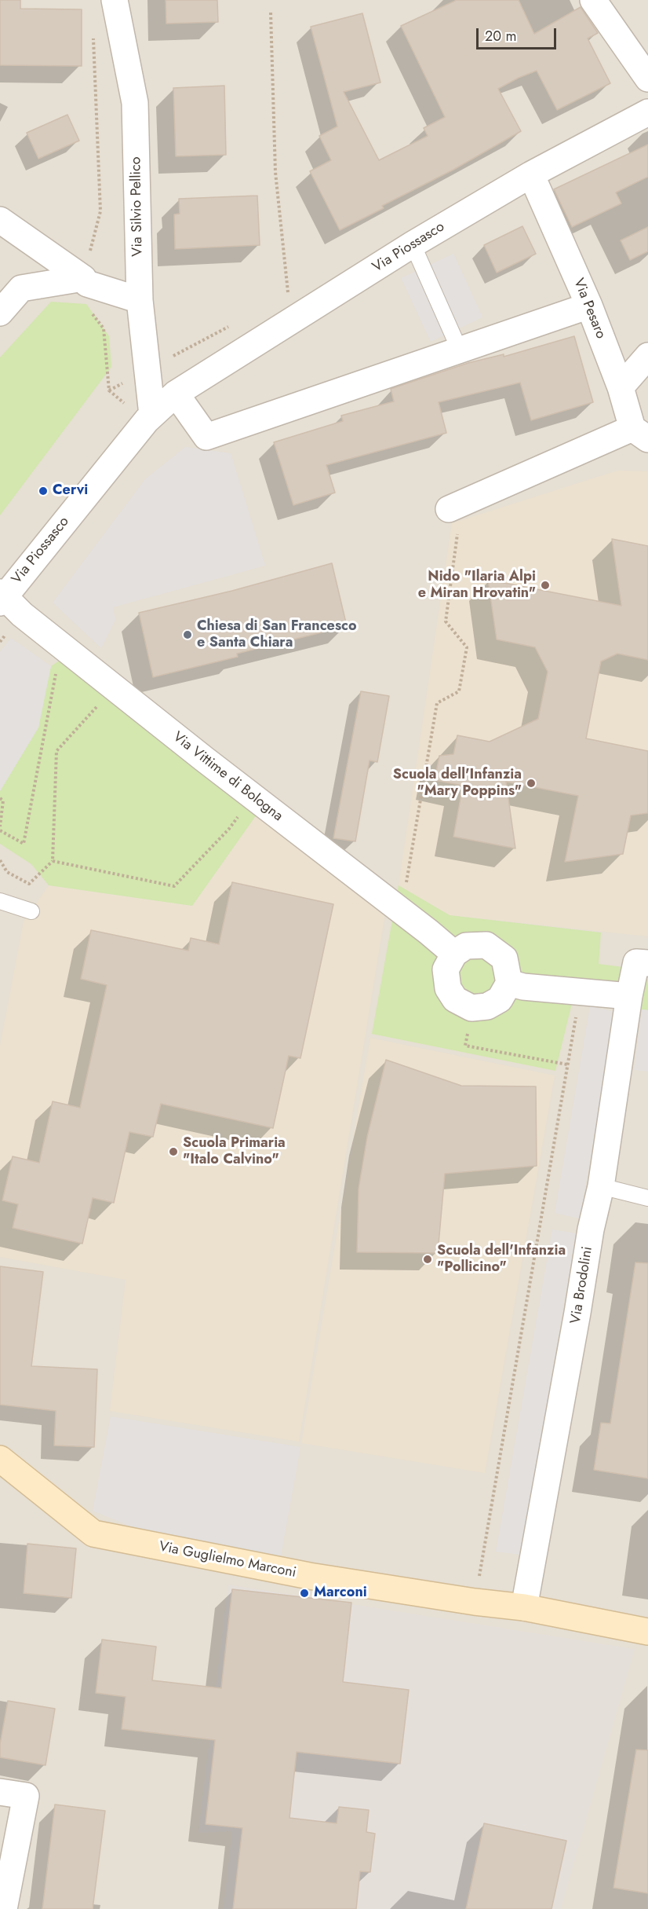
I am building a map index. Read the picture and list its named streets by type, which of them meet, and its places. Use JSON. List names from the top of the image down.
{
  "streets": {
    "street": [
      "Via Silvio Pellico",
      "Via Piossasco",
      "Via Pesaro",
      "Via Vittime di Bologna",
      "Via Brodolini",
      "Via Guglielmo Marconi"
    ]
  },
  "crossings": [
    ["Via Silvio Pellico", "Via Piossasco"],
    ["Via Piossasco", "Via Pesaro"],
    ["Via Piossasco", "Via Vittime di Bologna"],
    ["Via Brodolini", "Via Guglielmo Marconi"]
  ],
  "places": [
    "Cervi",
    "Nido \"Ilaria Alpi e Miran Hrovatin\"",
    "Chiesa di San Francesco e Santa Chiara",
    "Scuola dell'Infanzia \"Mary Poppins\"",
    "Scuola Primaria \"Italo Calvino\"",
    "Scuola dell'Infanzia \"Pollicino\"",
    "Marconi"
  ],
  "scale_bar": "20 m"
}
